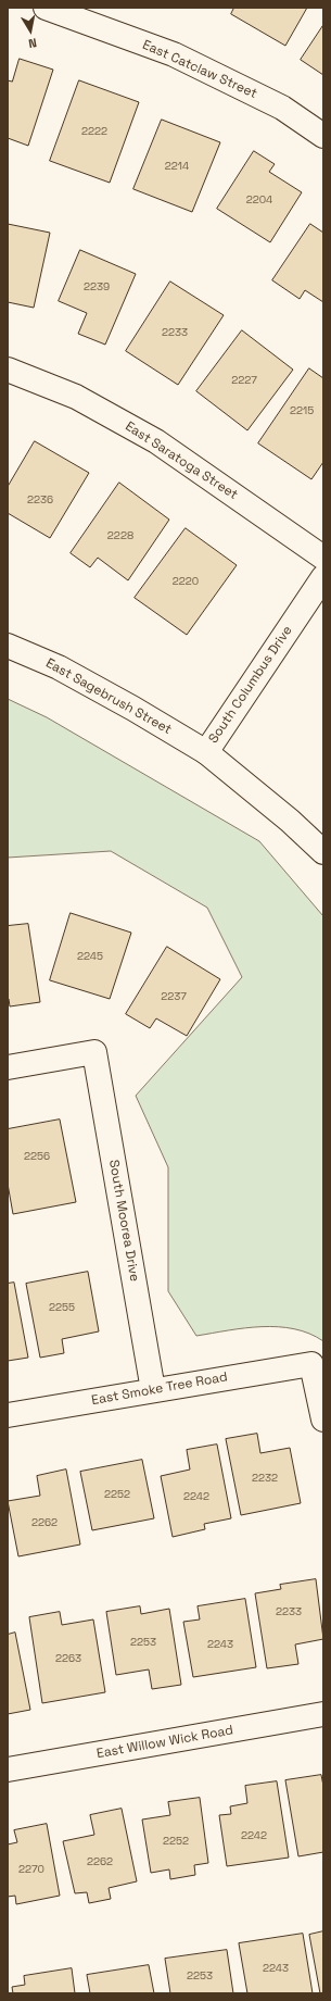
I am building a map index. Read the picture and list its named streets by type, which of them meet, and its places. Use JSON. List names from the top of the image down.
{
  "streets": {
    "street": [
      "East Catclaw Street",
      "East Saratoga Street",
      "South Columbus Drive",
      "East Sagebrush Street",
      "South Moorea Drive",
      "East Smoke Tree Road",
      "East Willow Wick Road"
    ]
  },
  "crossings": [
    ["South Columbus Drive", "East Sagebrush Street"],
    ["South Moorea Drive", "East Smoke Tree Road"]
  ],
  "house_numbers": [
    "2222",
    "2214",
    "2204",
    "2239",
    "2233",
    "2227",
    "2215",
    "2236",
    "2228",
    "2220",
    "2245",
    "2237",
    "2256",
    "2255",
    "2232",
    "2252",
    "2242",
    "2262",
    "2233",
    "2253",
    "2243",
    "2263",
    "2242",
    "2252",
    "2262",
    "2270",
    "2243",
    "2253"
  ],
  "north": "bottom"
}
